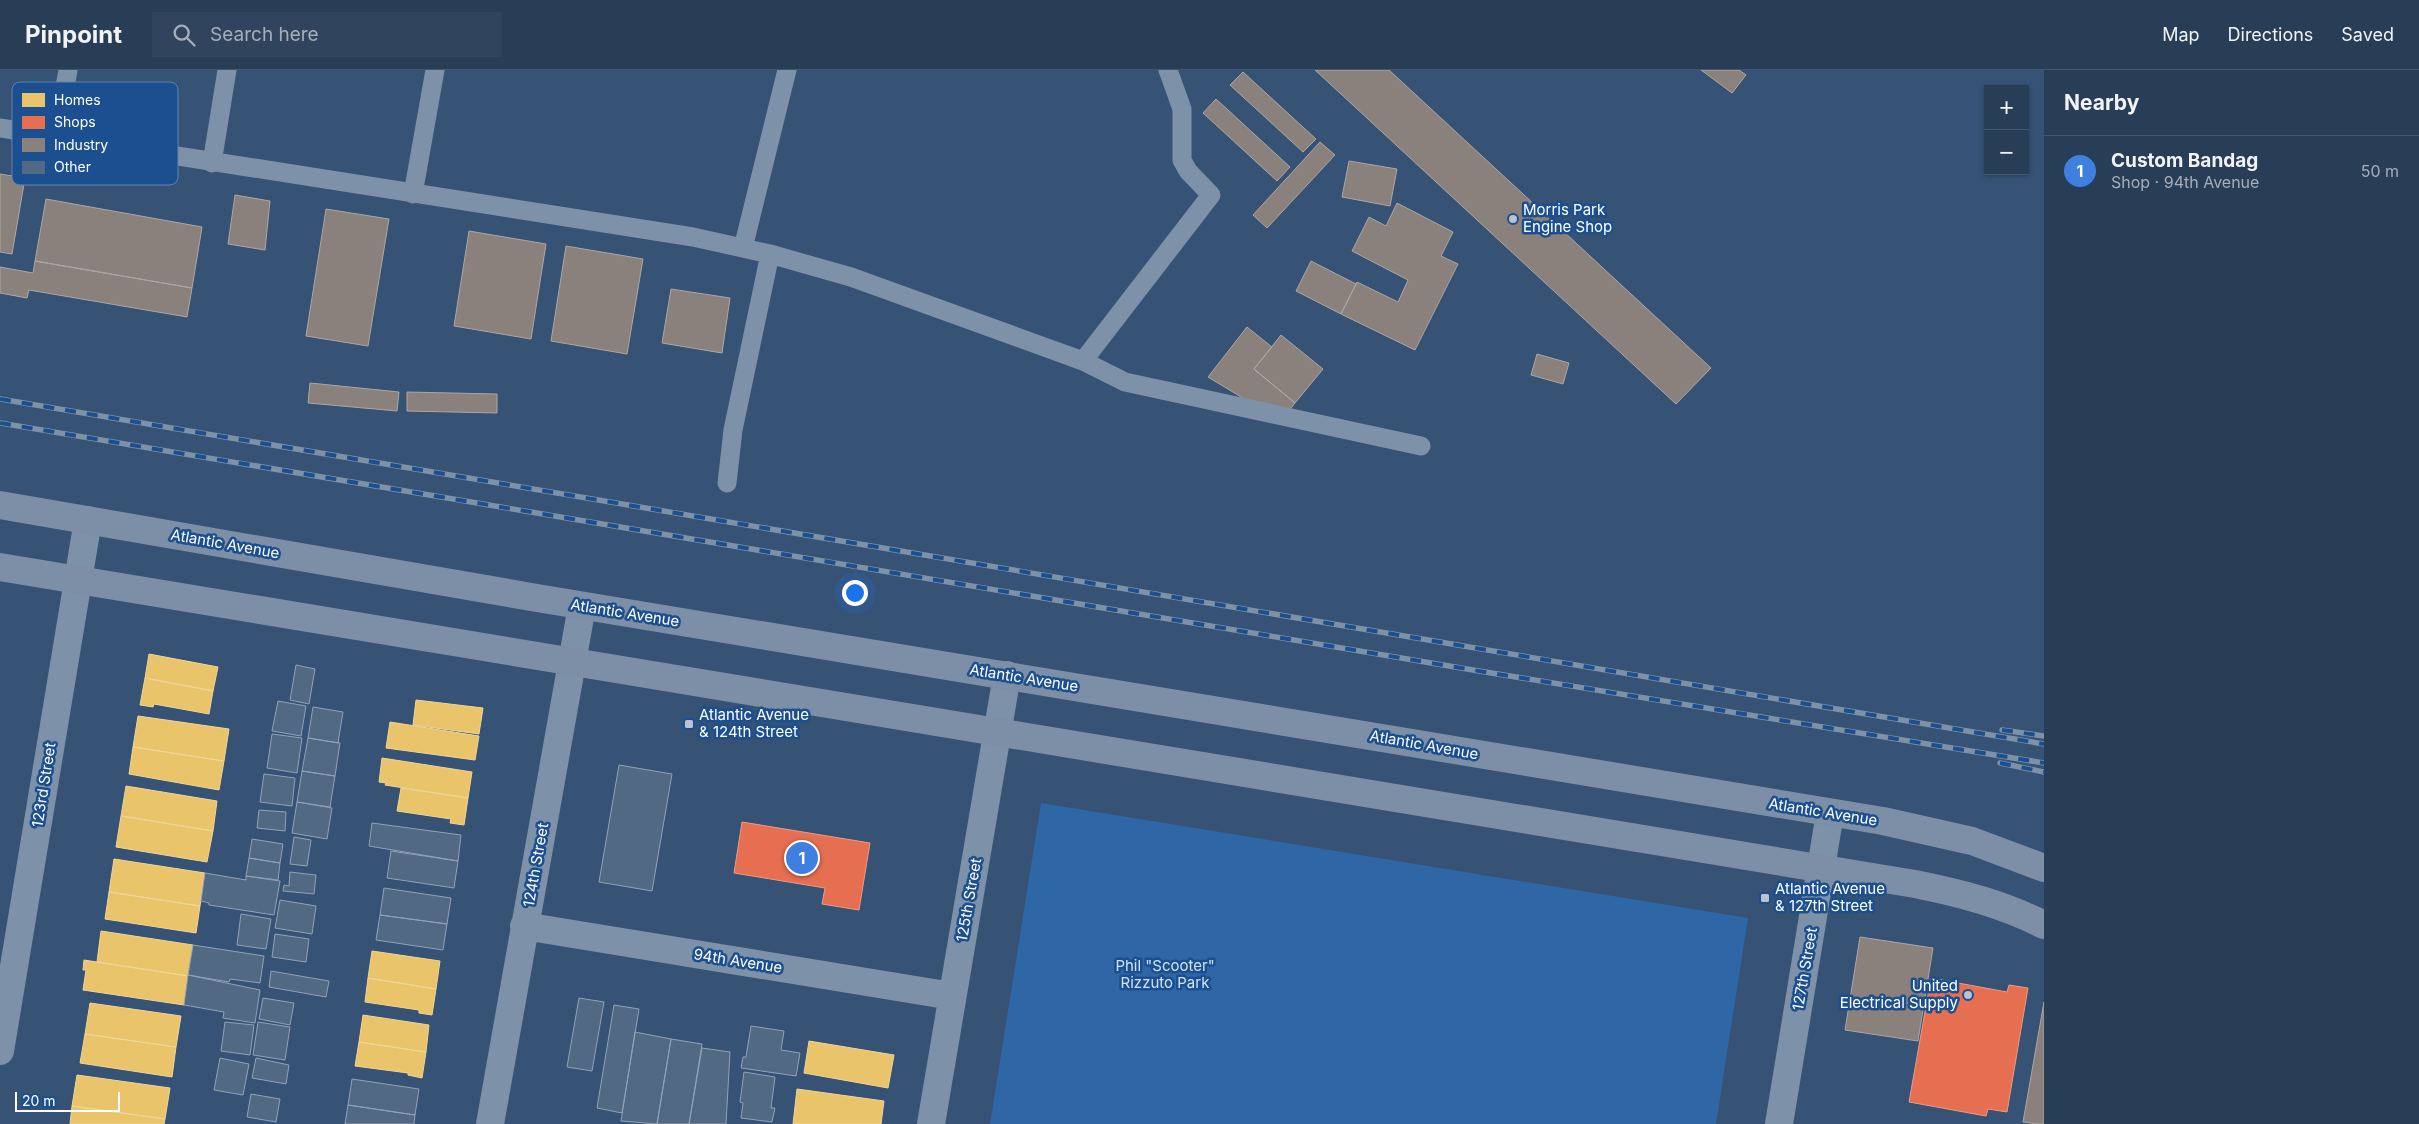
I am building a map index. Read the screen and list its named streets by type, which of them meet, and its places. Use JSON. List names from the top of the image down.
{
  "streets": {
    "main road": ["Atlantic Avenue"],
    "street": [
      "123rd Street",
      "124th Street",
      "125th Street",
      "94th Avenue",
      "127th Street"
    ]
  },
  "crossings": [
    ["Atlantic Avenue", "123rd Street"],
    ["Atlantic Avenue", "124th Street"],
    ["Atlantic Avenue", "125th Street"],
    ["Atlantic Avenue", "127th Street"],
    ["124th Street", "94th Avenue"],
    ["125th Street", "94th Avenue"]
  ],
  "parks": ["Phil \"Scooter\" Rizzuto Park"],
  "places": {
    "other": ["Morris Park Engine Shop", "United Electrical Supply"],
    "transit": ["Atlantic Avenue & 124th Street", "Atlantic Avenue & 127th Street"]
  },
  "legend": [
    "Homes",
    "Shops",
    "Industry",
    "Other"
  ],
  "scale_bar": "20 m",
  "page": {
    "header": "Pinpoint",
    "search": "Search here",
    "nav": ["Map", "Directions", "Saved"],
    "heading": "Nearby",
    "map_buttons": ["+", "−"],
    "list": [
      {
        "mark": "1",
        "name": "Custom Bandag",
        "note": "Shop · 94th Avenue",
        "value": "50 m"
      }
    ],
    "pins": "1",
    "scale": "20 m"
  }
}
